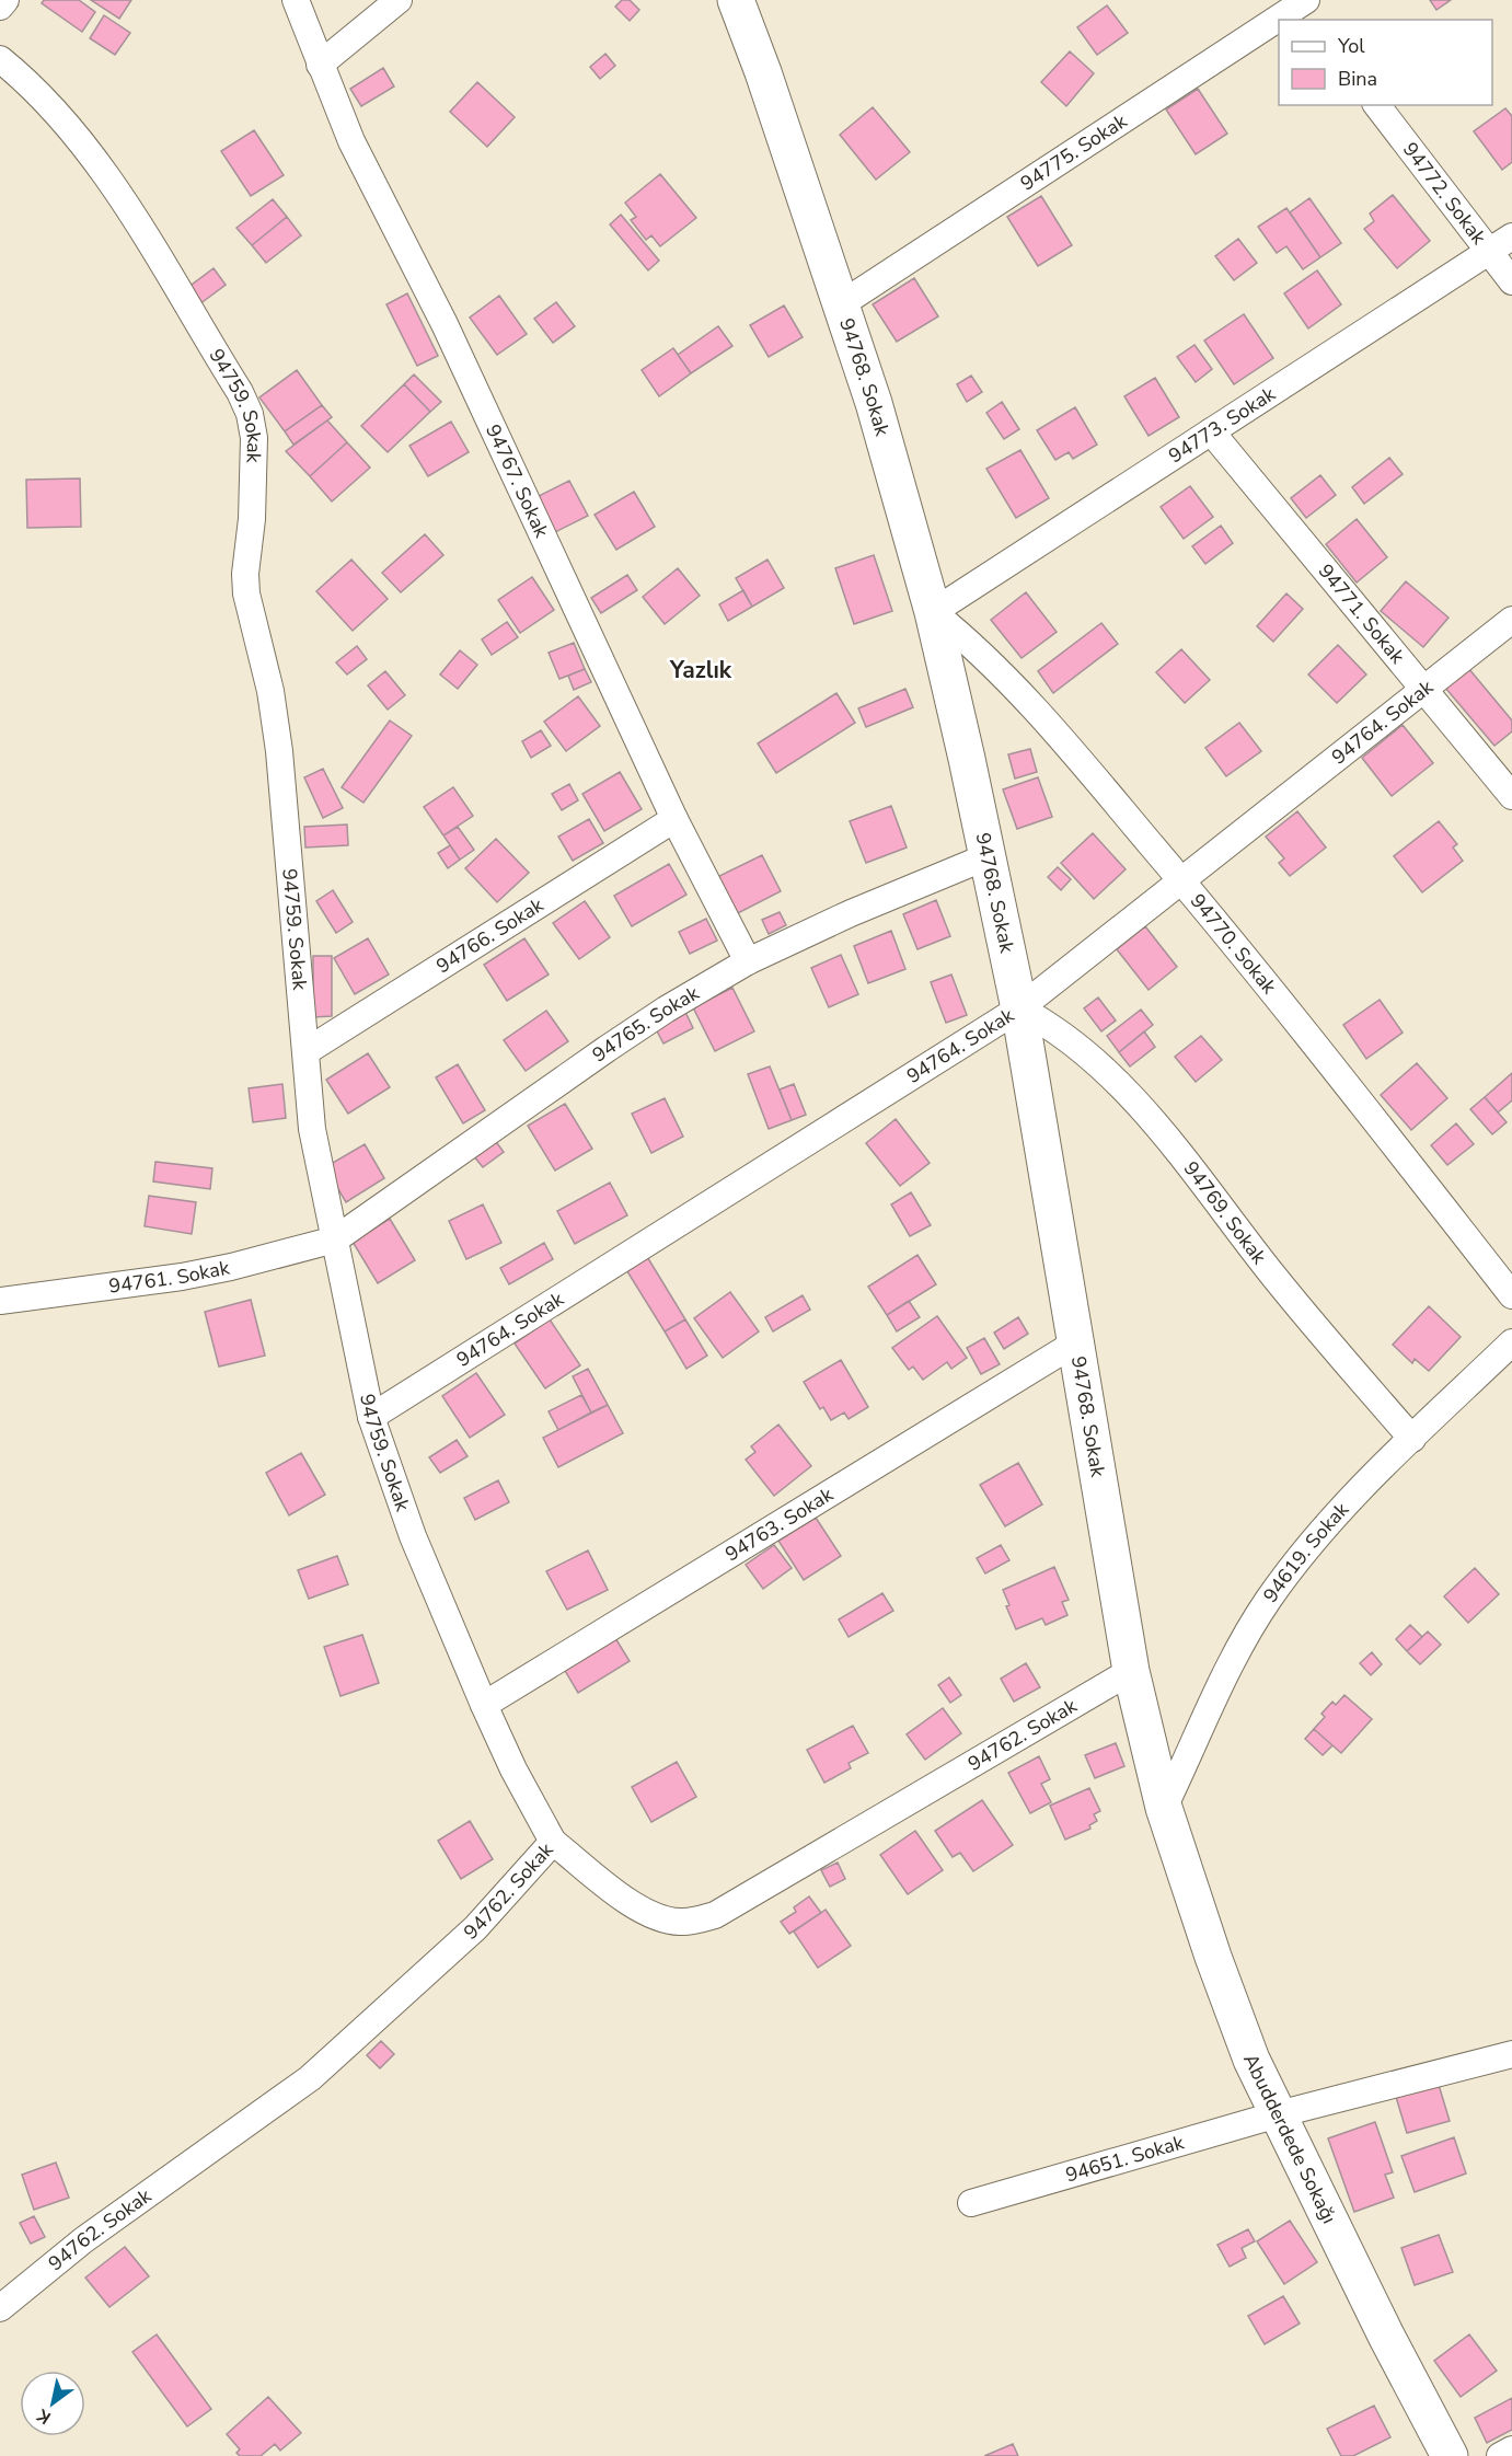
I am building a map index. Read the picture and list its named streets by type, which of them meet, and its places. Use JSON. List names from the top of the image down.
{
  "streets": {
    "street": [
      "94775. Sokak",
      "94772. Sokak",
      "94768. Sokak",
      "94759. Sokak",
      "94773. Sokak",
      "94767. Sokak",
      "94771. Sokak",
      "94764. Sokak",
      "94766. Sokak",
      "94770. Sokak",
      "94765. Sokak",
      "94769. Sokak",
      "94761. Sokak",
      "94763. Sokak",
      "94619. Sokak",
      "94762. Sokak",
      "Abudderdede Sokağı",
      "94651. Sokak"
    ]
  },
  "crossings": [
    ["94775. Sokak", "94768. Sokak"],
    ["94772. Sokak", "94773. Sokak"],
    ["94768. Sokak", "94773. Sokak"],
    ["94768. Sokak", "94764. Sokak"],
    ["94768. Sokak", "94770. Sokak"],
    ["94768. Sokak", "94765. Sokak"],
    ["94768. Sokak", "94769. Sokak"],
    ["94768. Sokak", "94763. Sokak"],
    ["94768. Sokak", "94619. Sokak"],
    ["94768. Sokak", "94762. Sokak"],
    ["94768. Sokak", "Abudderdede Sokağı"],
    ["94759. Sokak", "94764. Sokak"],
    ["94759. Sokak", "94766. Sokak"],
    ["94759. Sokak", "94765. Sokak"],
    ["94759. Sokak", "94761. Sokak"],
    ["94759. Sokak", "94763. Sokak"],
    ["94759. Sokak", "94762. Sokak"],
    ["94773. Sokak", "94771. Sokak"],
    ["94773. Sokak", "94770. Sokak"],
    ["94767. Sokak", "94766. Sokak"],
    ["94767. Sokak", "94765. Sokak"],
    ["94771. Sokak", "94764. Sokak"],
    ["94764. Sokak", "94770. Sokak"],
    ["94764. Sokak", "94769. Sokak"],
    ["94765. Sokak", "94761. Sokak"],
    ["94769. Sokak", "94619. Sokak"],
    ["94619. Sokak", "Abudderdede Sokağı"],
    ["Abudderdede Sokağı", "94651. Sokak"]
  ],
  "districts": ["Yazlık"],
  "legend": ["Yol", "Bina"],
  "north": "bottom left"
}
